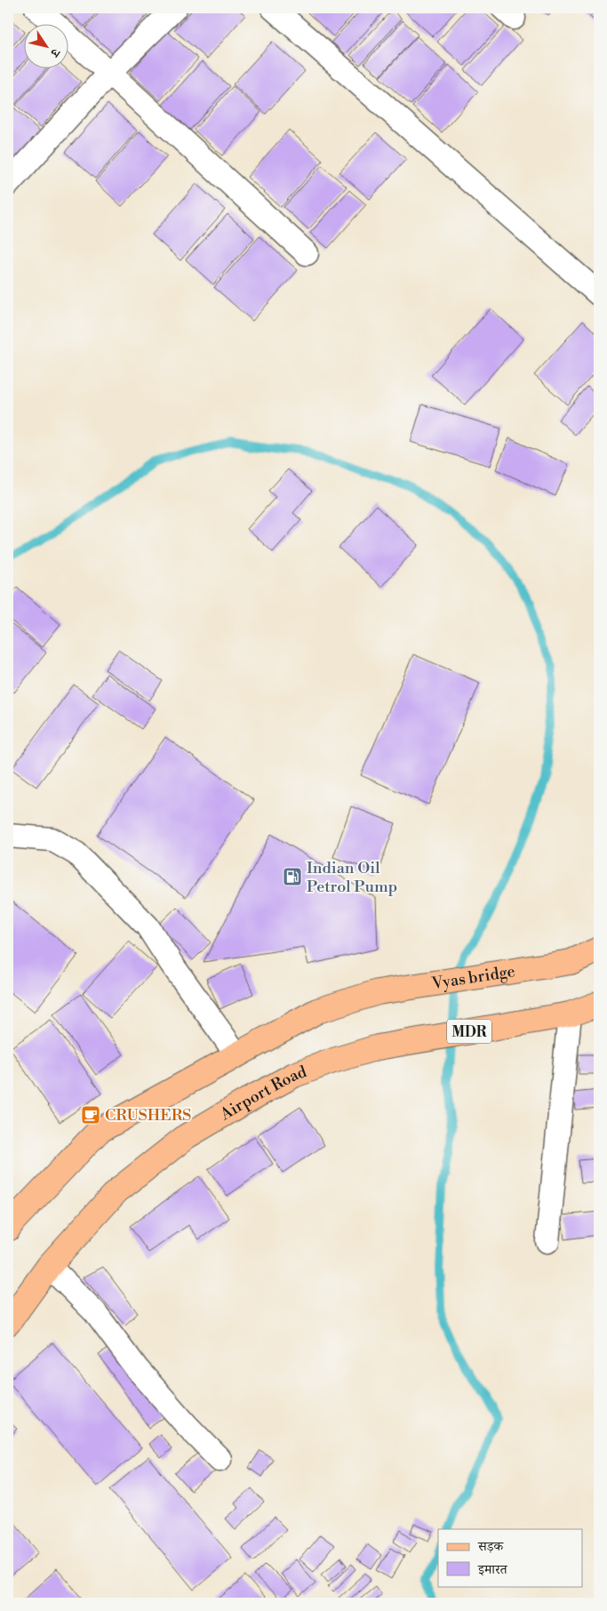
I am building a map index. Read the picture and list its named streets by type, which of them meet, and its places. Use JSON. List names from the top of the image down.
{
  "streets": {
    "main road": ["Vyas bridge", "MDR", "Airport Road"]
  },
  "places": {
    "fuel station": ["Indian Oil Petrol Pump"],
    "cafe": ["CRUSHERS"]
  },
  "legend": ["सड़क", "इमारत"],
  "north": "bottom right"
}
